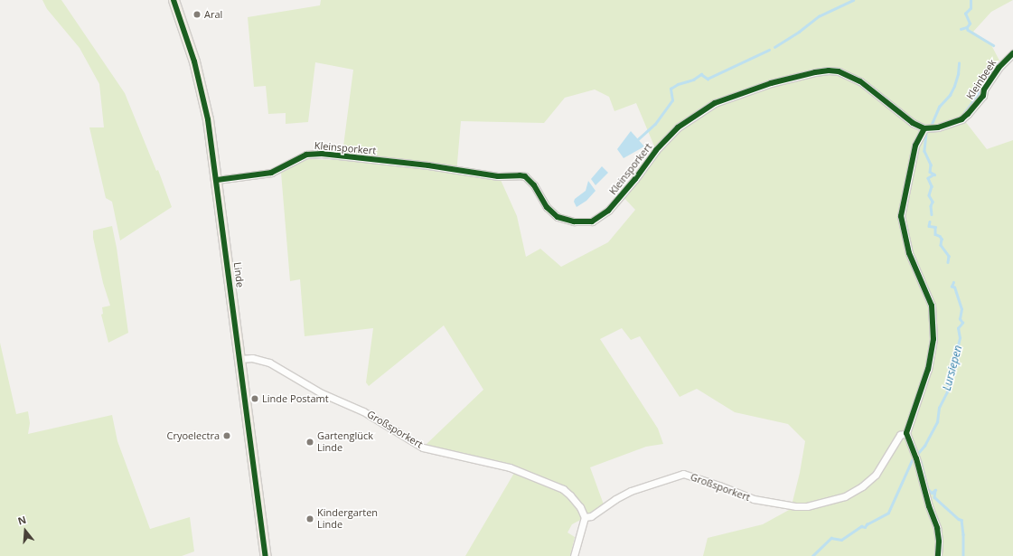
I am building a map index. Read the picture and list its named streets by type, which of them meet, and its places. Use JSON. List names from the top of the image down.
{
  "streets": {
    "main road": ["Linde"],
    "street": ["Kleinbeek", "Kleinsporkert", "Großsporkert"]
  },
  "crossings": [
    ["Kleinbeek", "Kleinsporkert"],
    ["Kleinsporkert", "Linde"],
    ["Linde", "Großsporkert"]
  ],
  "water": ["Lursiepen"],
  "places": [
    "Aral",
    "Linde Postamt",
    "Cryoelectra",
    "Gartenglück Linde",
    "Kindergarten Linde"
  ],
  "north": "top"
}
